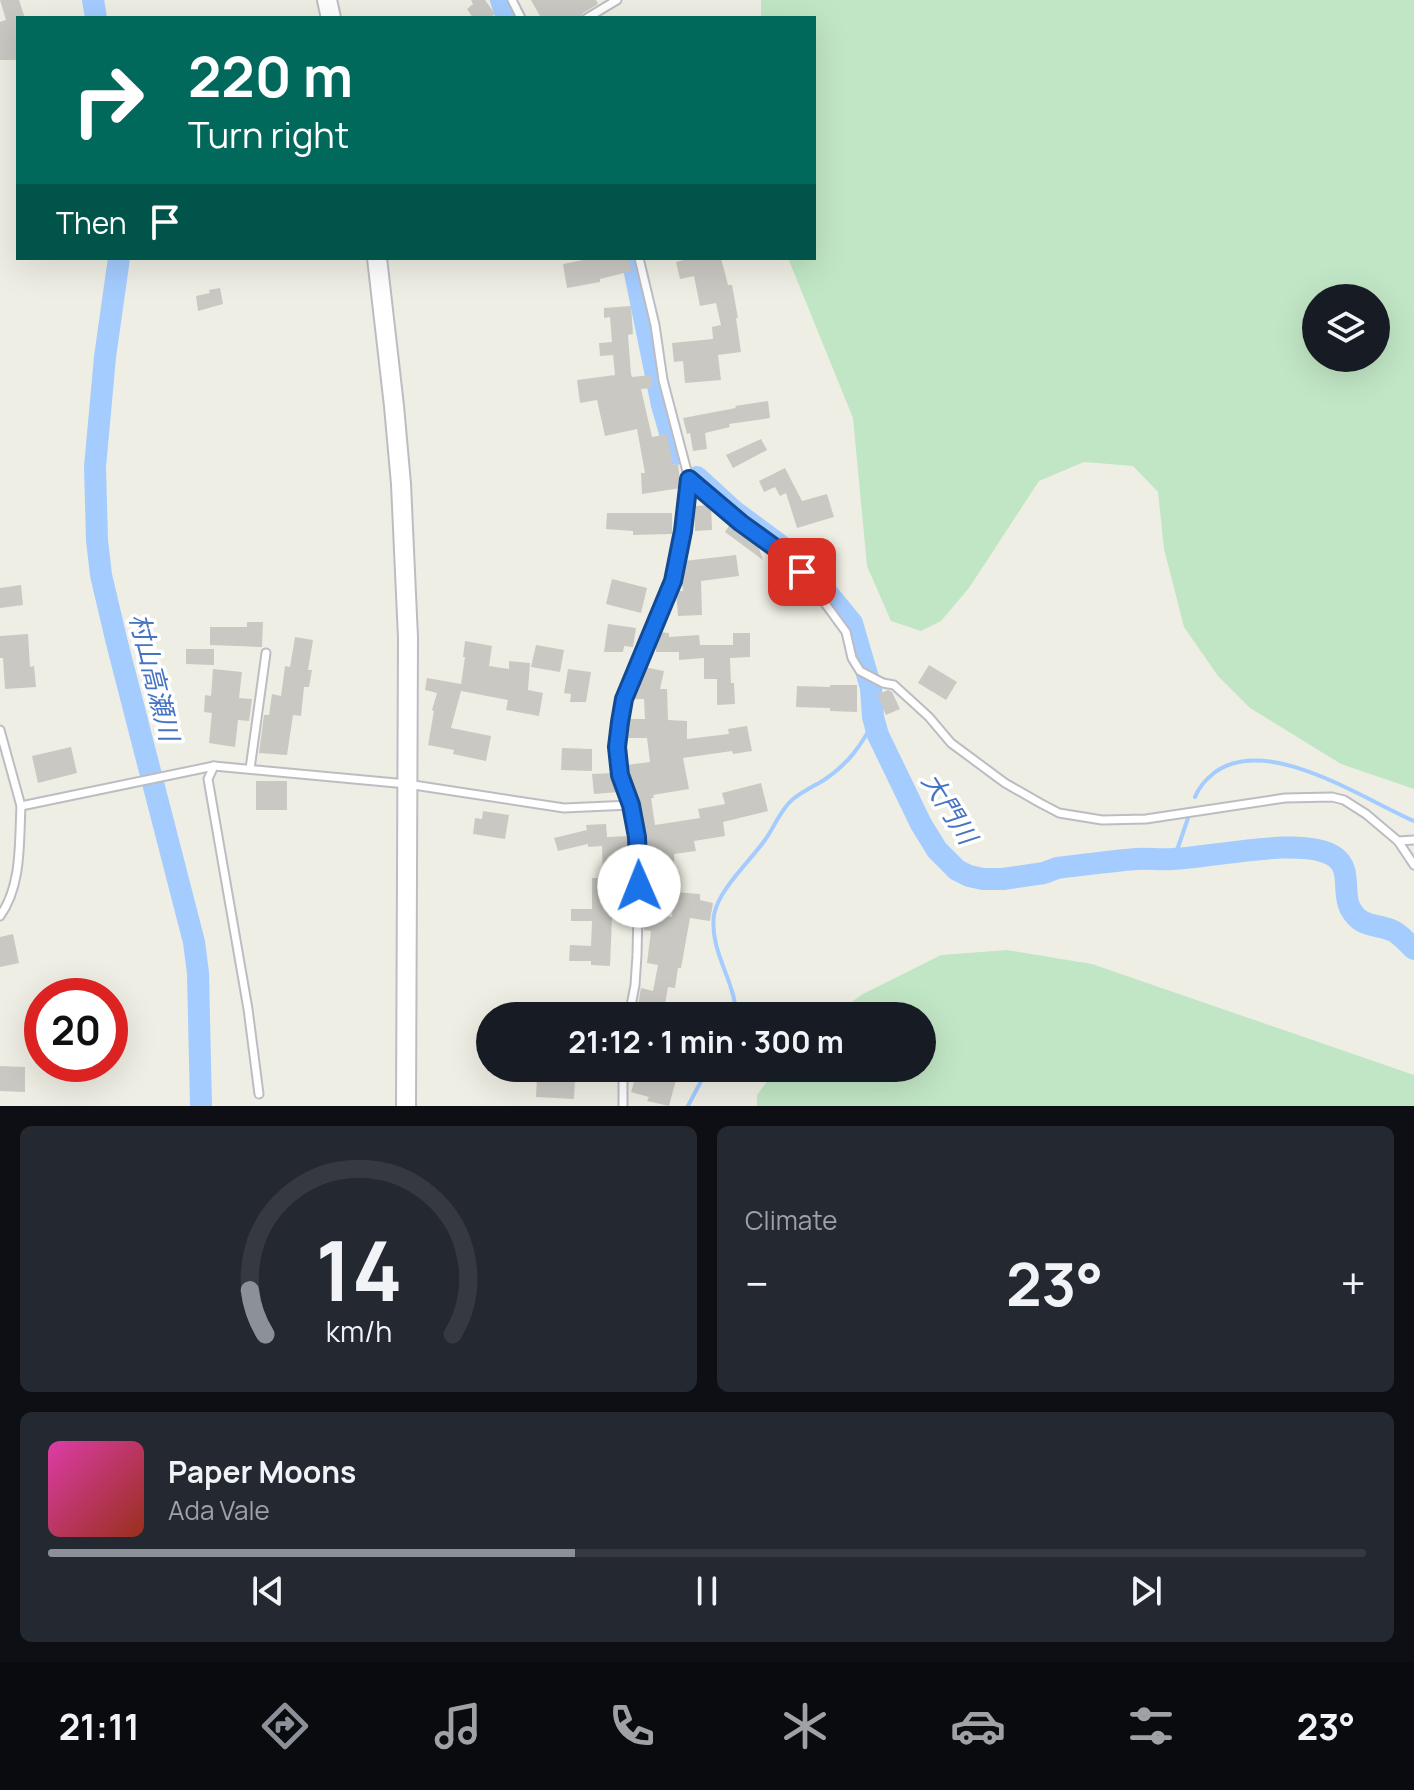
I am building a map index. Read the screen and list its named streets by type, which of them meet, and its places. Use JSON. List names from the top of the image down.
{
  "water": ["村山高瀬川", "大門川"],
  "page": {
    "turn": ["220 m", "Turn right"],
    "then": "Then",
    "limit": "20",
    "trip": "21:12 · 1 min · 300 m",
    "tile": "Climate",
    "heat": ["−", "23°", "+"],
    "song": ["Paper Moons", "Ada Vale"],
    "tabs": ["21:11", "23°"],
    "gauge": ["14", "km/h"]
  }
}
